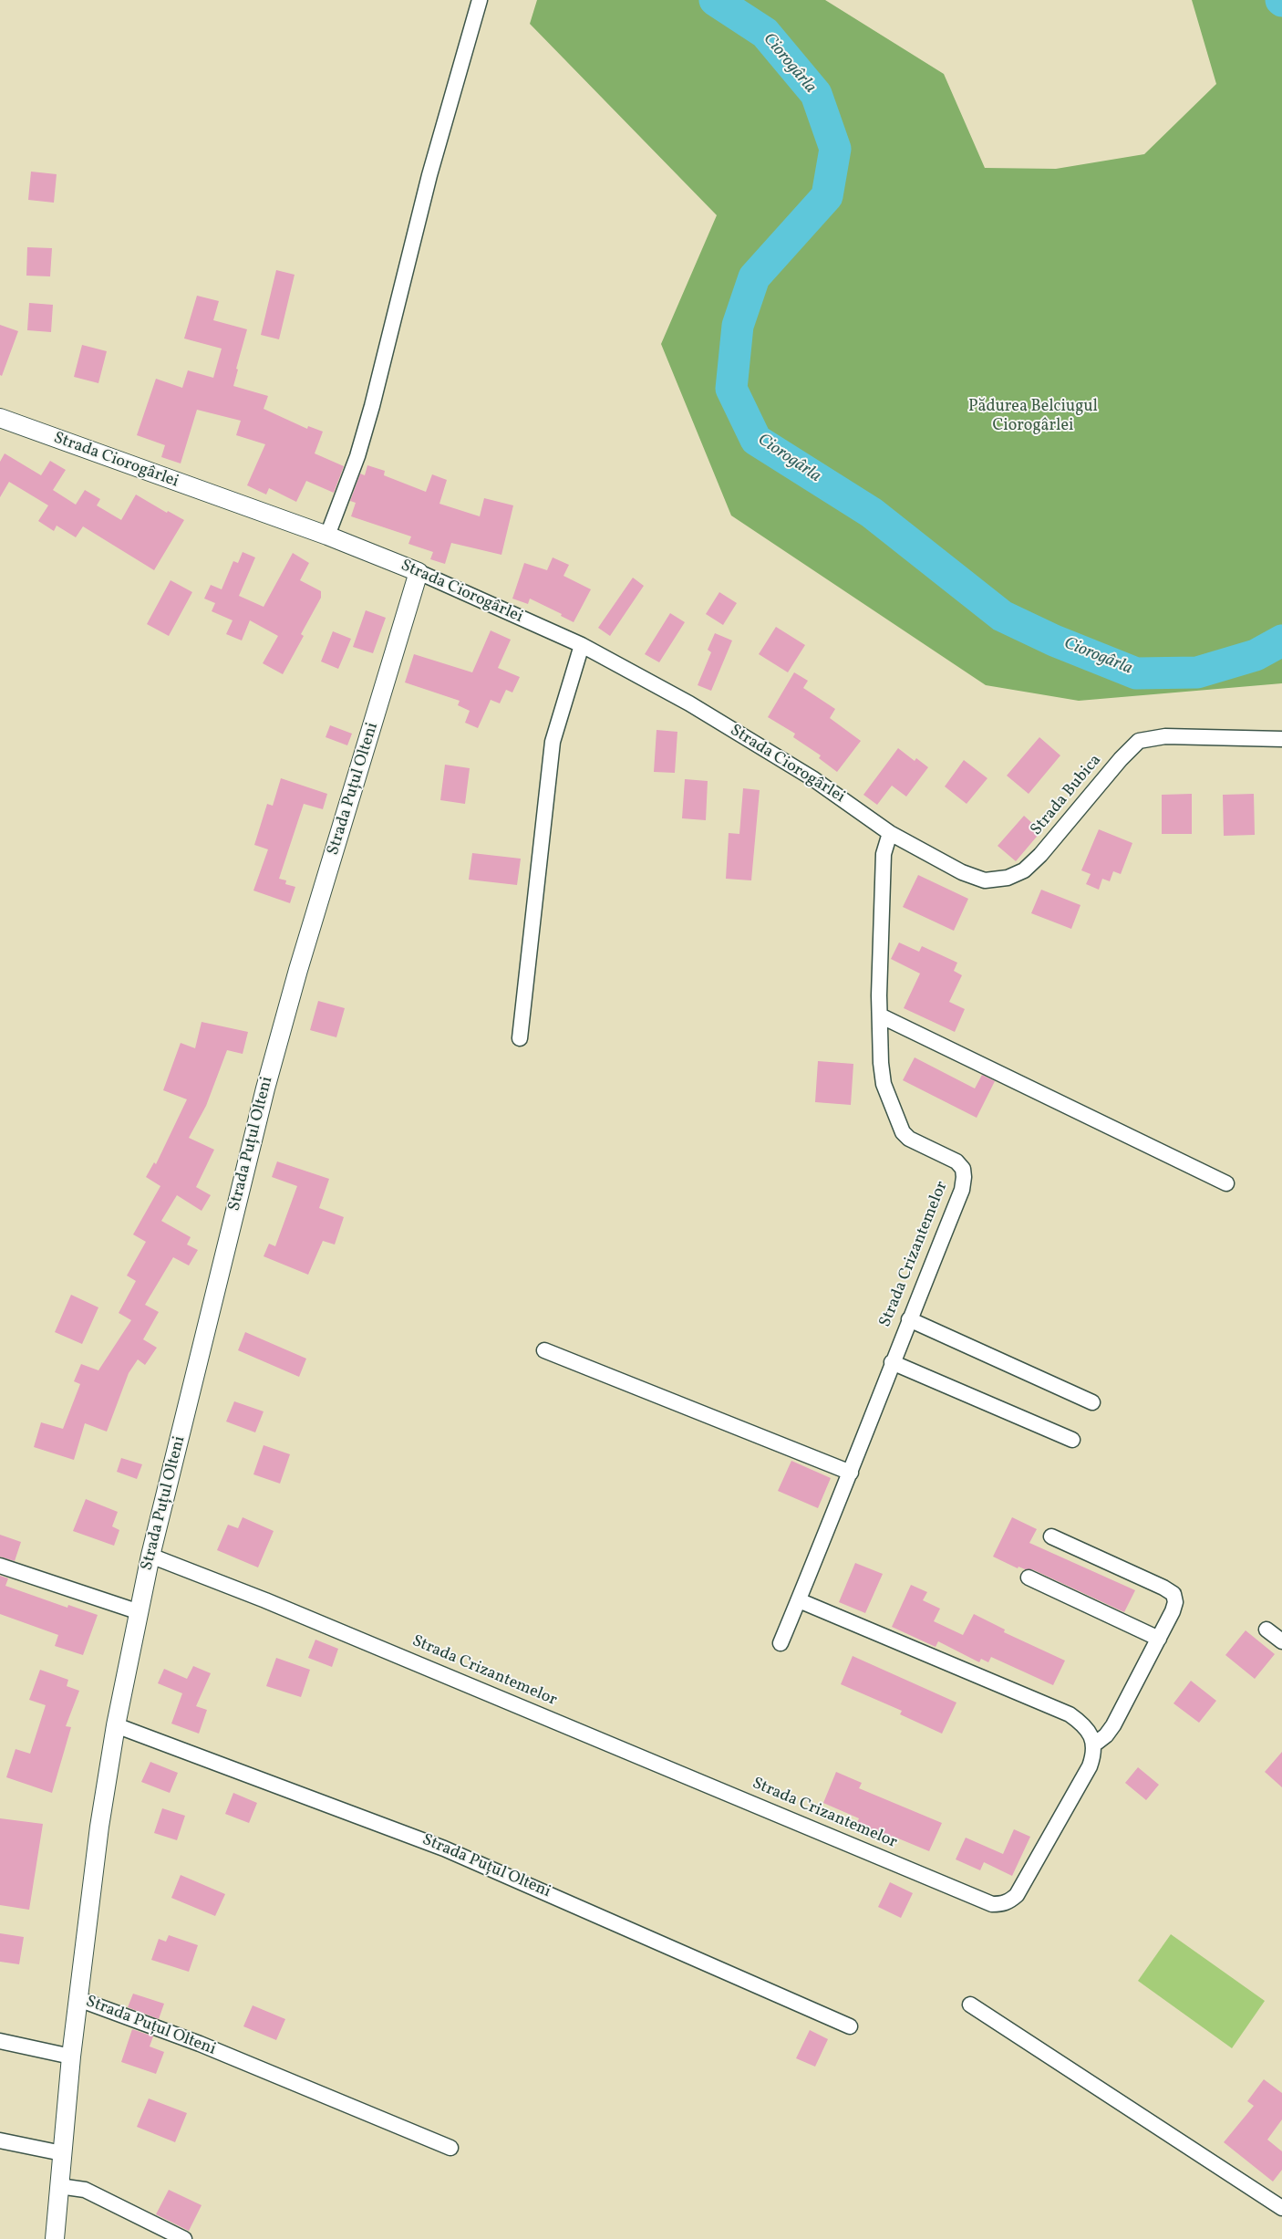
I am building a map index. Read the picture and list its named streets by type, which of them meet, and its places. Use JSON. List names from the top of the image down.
{
  "streets": {
    "street": [
      "Strada Ciorogârlei",
      "Strada Puțul Olteni",
      "Strada Bubica",
      "Strada Crizantemelor"
    ]
  },
  "crossings": [
    ["Strada Ciorogârlei", "Strada Puțul Olteni"],
    ["Strada Ciorogârlei", "Strada Bubica"],
    ["Strada Ciorogârlei", "Strada Crizantemelor"],
    ["Strada Puțul Olteni", "Strada Crizantemelor"],
    ["Strada Bubica", "Strada Crizantemelor"]
  ],
  "water": ["Ciorogârla"],
  "parks": ["Pădurea Belciugul Ciorogârlei"]
}
